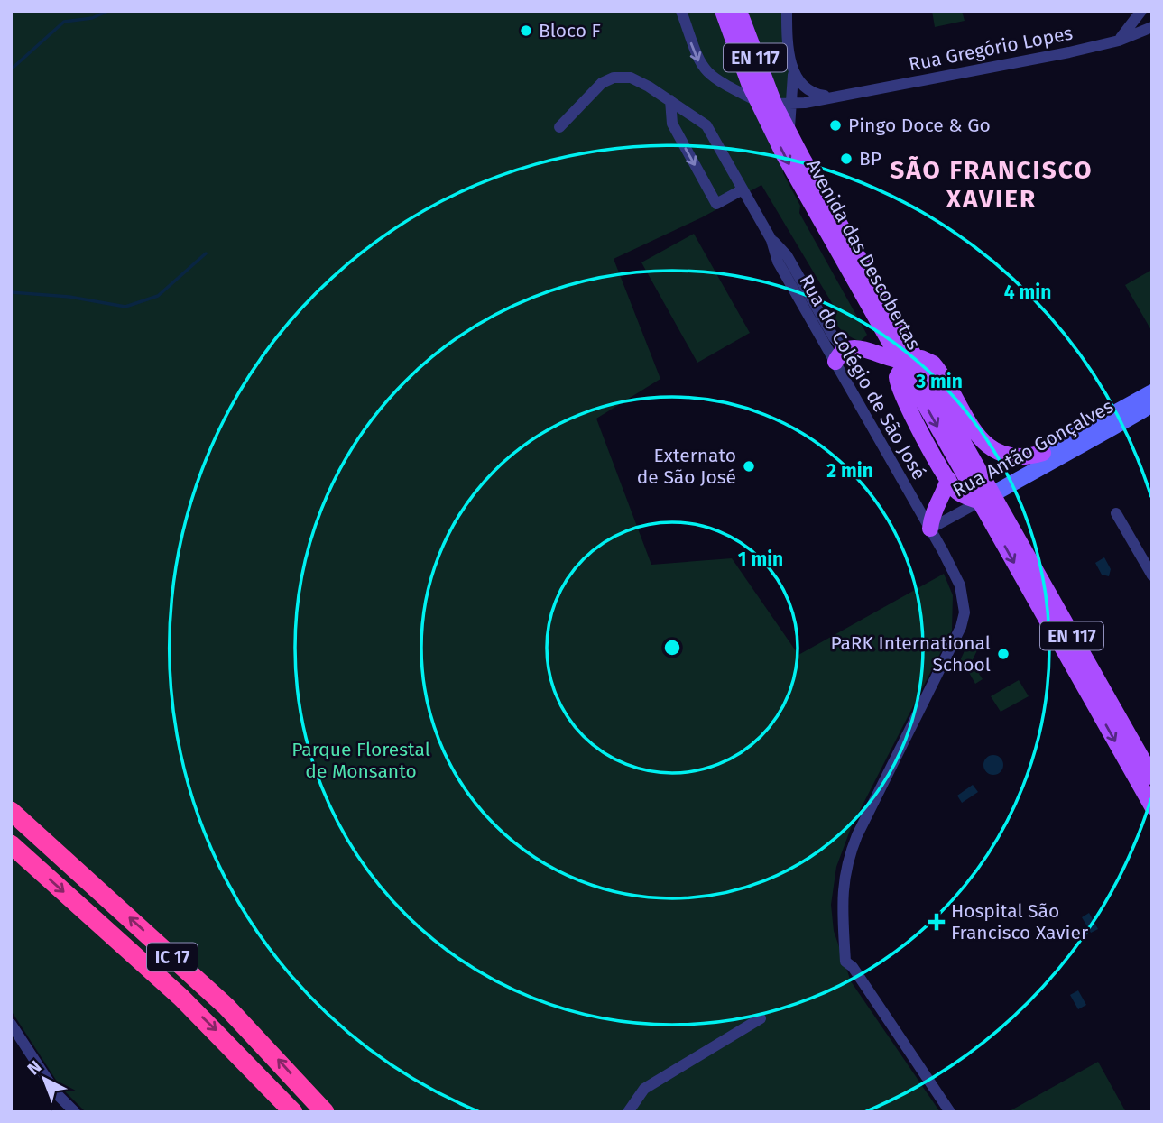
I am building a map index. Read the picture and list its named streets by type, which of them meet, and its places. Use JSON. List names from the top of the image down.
{
  "streets": {
    "highway": ["IC 17"],
    "main road": ["EN 117", "Avenida das Descobertas", "Rua Antão Gonçalves"],
    "street": ["Rua Gregório Lopes", "Rua do Colégio de São José"]
  },
  "crossings": [
    ["Rua Gregório Lopes", "Avenida das Descobertas"],
    ["Avenida das Descobertas", "Rua Antão Gonçalves"],
    ["Rua do Colégio de São José", "Rua Antão Gonçalves"]
  ],
  "districts": ["SÃO FRANCISCO XAVIER"],
  "parks": ["Parque Florestal de Monsanto"],
  "places": {
    "other": [
      "Bloco F",
      "Pingo Doce & Go",
      "BP",
      "Externato de São José",
      "PaRK International School"
    ],
    "health": ["Hospital São Francisco Xavier"]
  },
  "north": "top left",
  "rings": [
    "4 min",
    "3 min",
    "2 min",
    "1 min"
  ]
}
